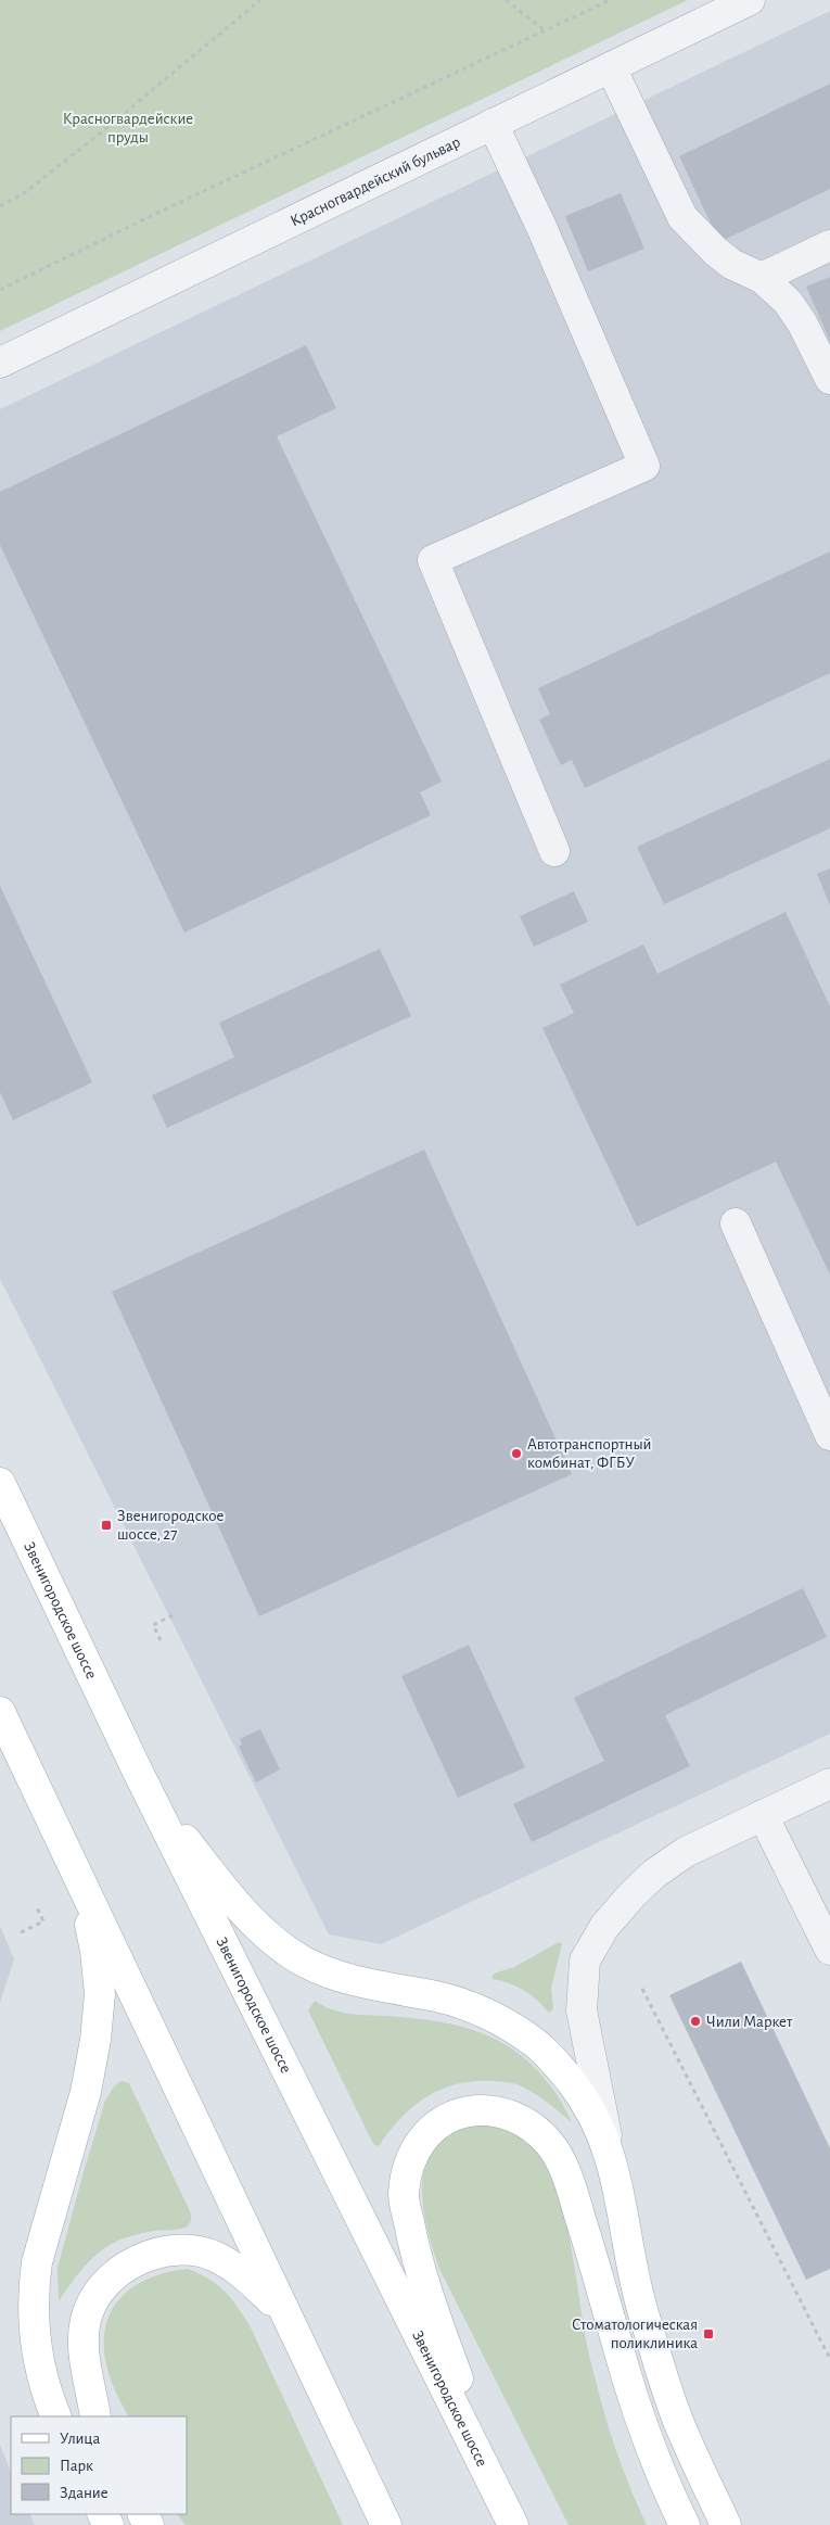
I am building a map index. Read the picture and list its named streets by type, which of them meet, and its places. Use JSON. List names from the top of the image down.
{
  "streets": {
    "main road": ["Звенигородское шоссе"],
    "street": ["Красногвардейский бульвар"]
  },
  "parks": ["Красногвардейские пруды"],
  "places": {
    "other": ["Автотранспортный комбинат, ФГБУ", "Чили Маркет"],
    "transit": ["Звенигородское шоссе, 27", "Стоматологическая поликлиника"]
  },
  "legend": ["Улица", "Парк", "Здание"]
}
